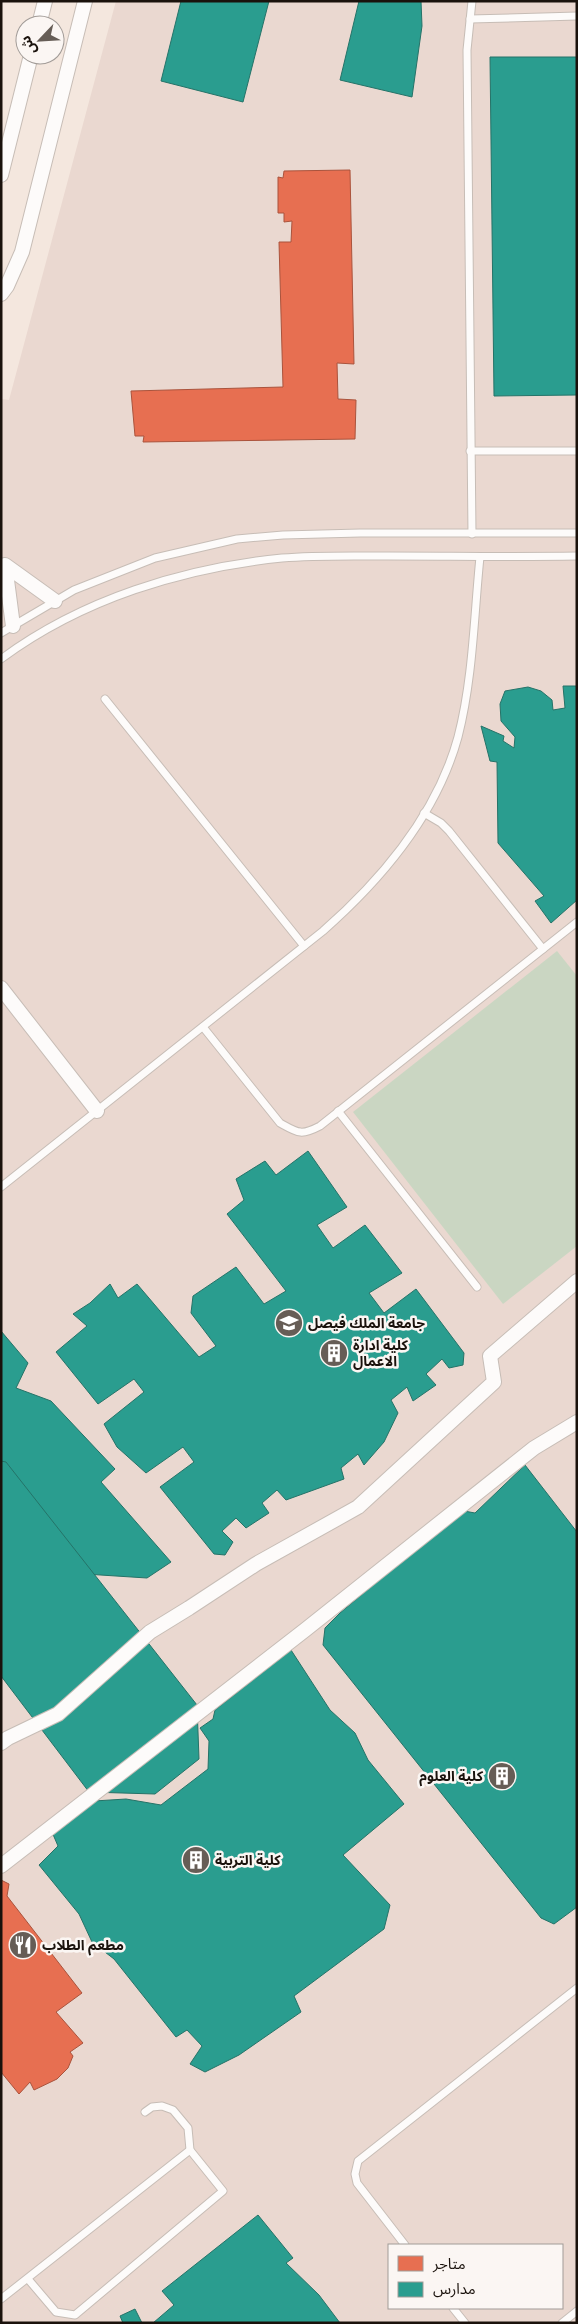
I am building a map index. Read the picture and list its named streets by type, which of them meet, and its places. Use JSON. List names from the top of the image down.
{
  "places": {
    "school or university": ["جامعة الملك فيصل"],
    "building": ["كلية ادارة الاعمال", "كلية العلوم", "كلية التربية"],
    "restaurant": ["مطعم الطلاب"]
  },
  "legend": ["متاجر", "مدارس"],
  "north": "bottom left"
}
